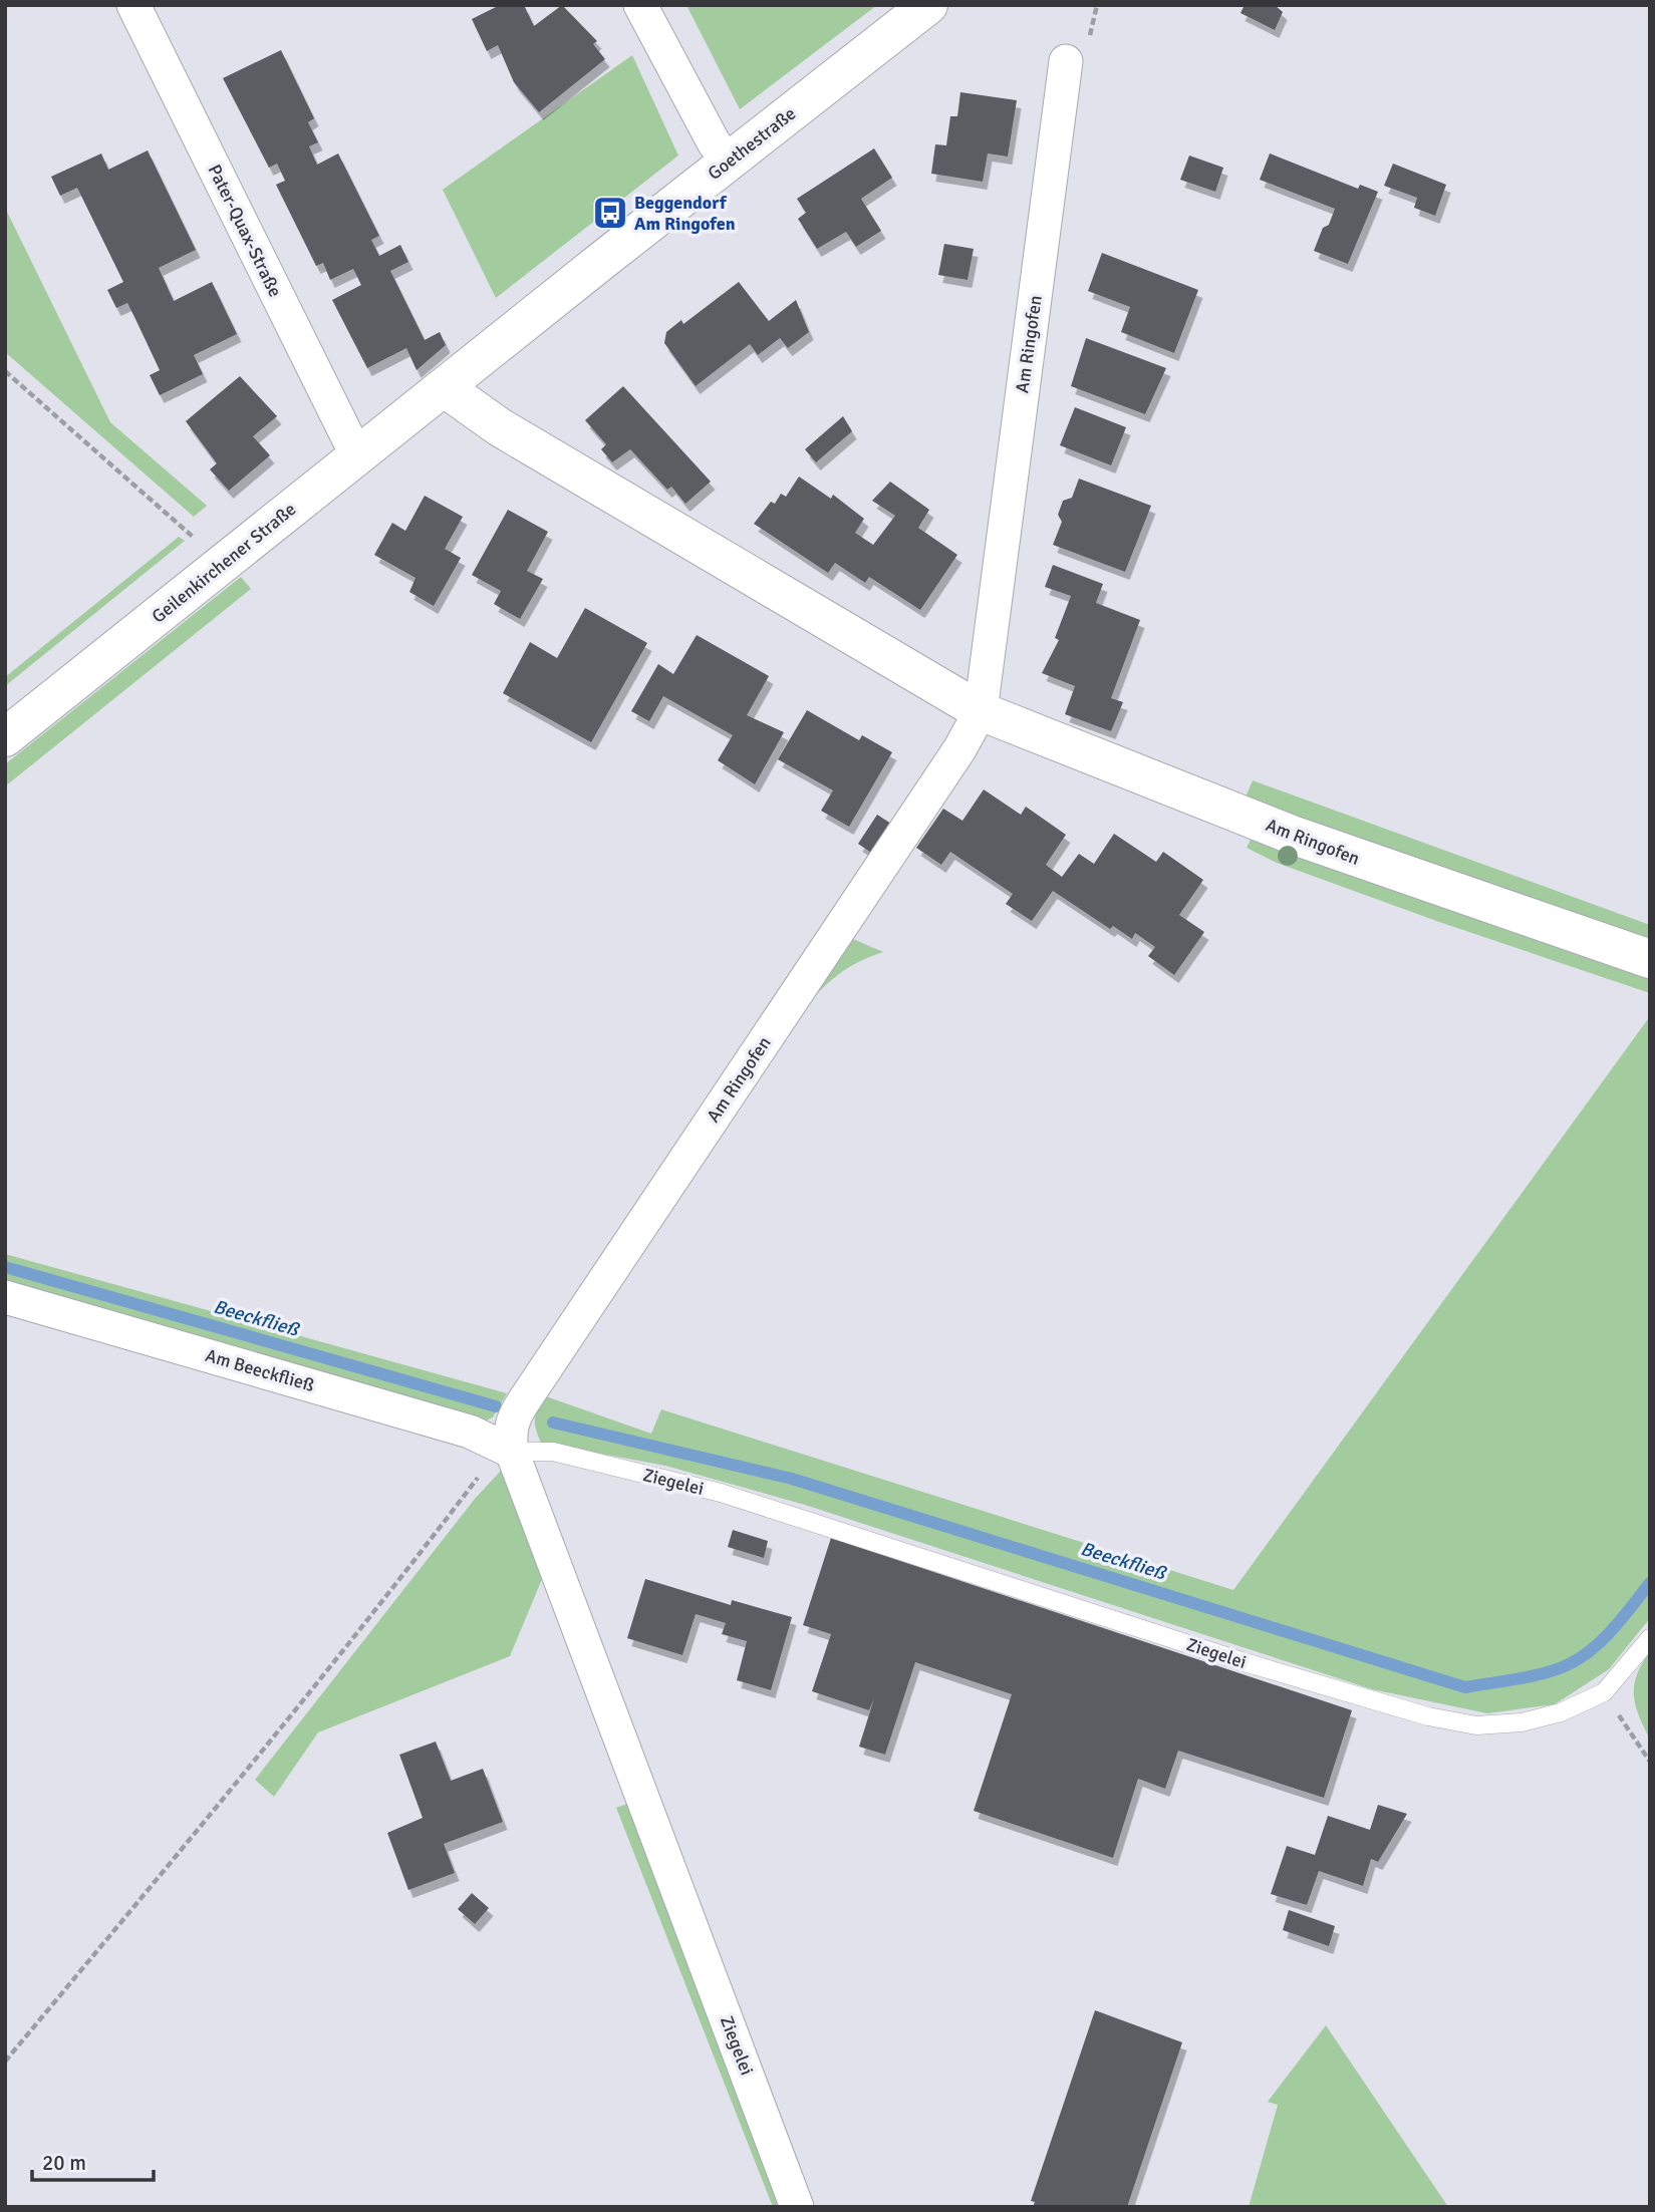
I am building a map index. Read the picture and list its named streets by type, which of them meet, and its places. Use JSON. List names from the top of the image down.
{
  "streets": {
    "street": [
      "Goethestraße",
      "Pater-Quax-Straße",
      "Am Ringofen",
      "Geilenkirchener Straße",
      "Am Beeckfließ",
      "Ziegelei"
    ]
  },
  "crossings": [
    ["Goethestraße", "Am Ringofen"],
    ["Goethestraße", "Geilenkirchener Straße"],
    ["Pater-Quax-Straße", "Geilenkirchener Straße"],
    ["Am Ringofen", "Geilenkirchener Straße"],
    ["Am Ringofen", "Am Beeckfließ"],
    ["Am Ringofen", "Ziegelei"],
    ["Am Beeckfließ", "Ziegelei"]
  ],
  "water": ["Beeckfließ"],
  "places": {
    "bus stop": ["Beggendorf Am Ringofen"]
  },
  "scale_bar": "20 m"
}
